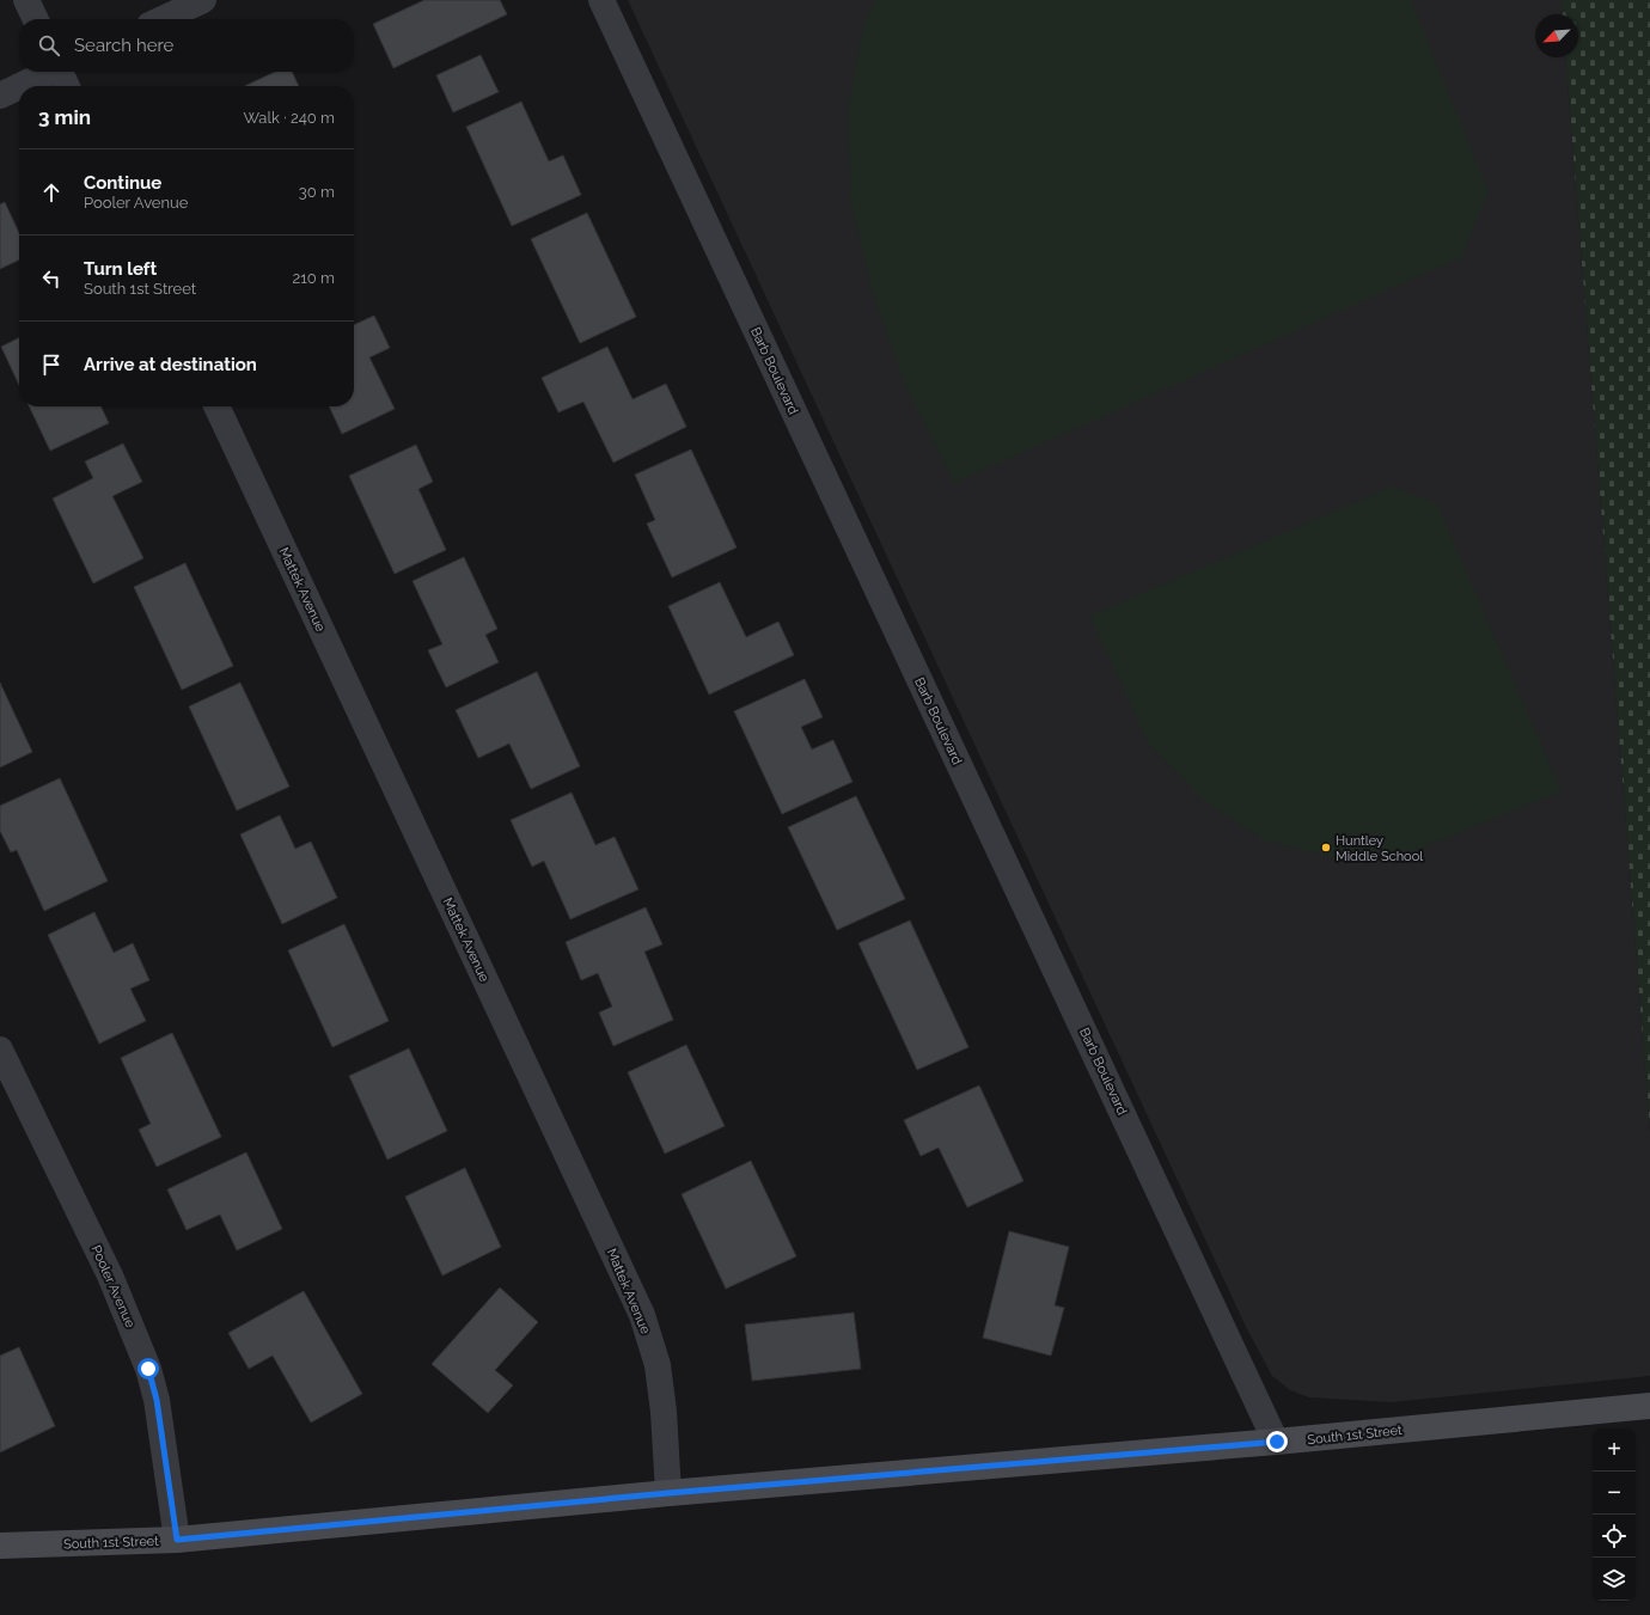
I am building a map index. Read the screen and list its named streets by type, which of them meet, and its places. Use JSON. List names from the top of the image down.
{
  "streets": {
    "street": [
      "Barb Boulevard",
      "Mattek Avenue",
      "Pooler Avenue",
      "South 1st Street"
    ]
  },
  "crossings": [
    ["Barb Boulevard", "South 1st Street"],
    ["Mattek Avenue", "South 1st Street"],
    ["Pooler Avenue", "South 1st Street"]
  ],
  "places": ["Huntley Middle School"],
  "north": "bottom left",
  "page": {
    "search": "Search here",
    "heading": ["3 min", "Walk · 240 m"],
    "list": [
      ["Continue", "Pooler Avenue", "30 m"],
      ["Turn left", "South 1st Street", "210 m"],
      "Arrive at destination"
    ],
    "map_buttons": ["+", "−"]
  }
}
